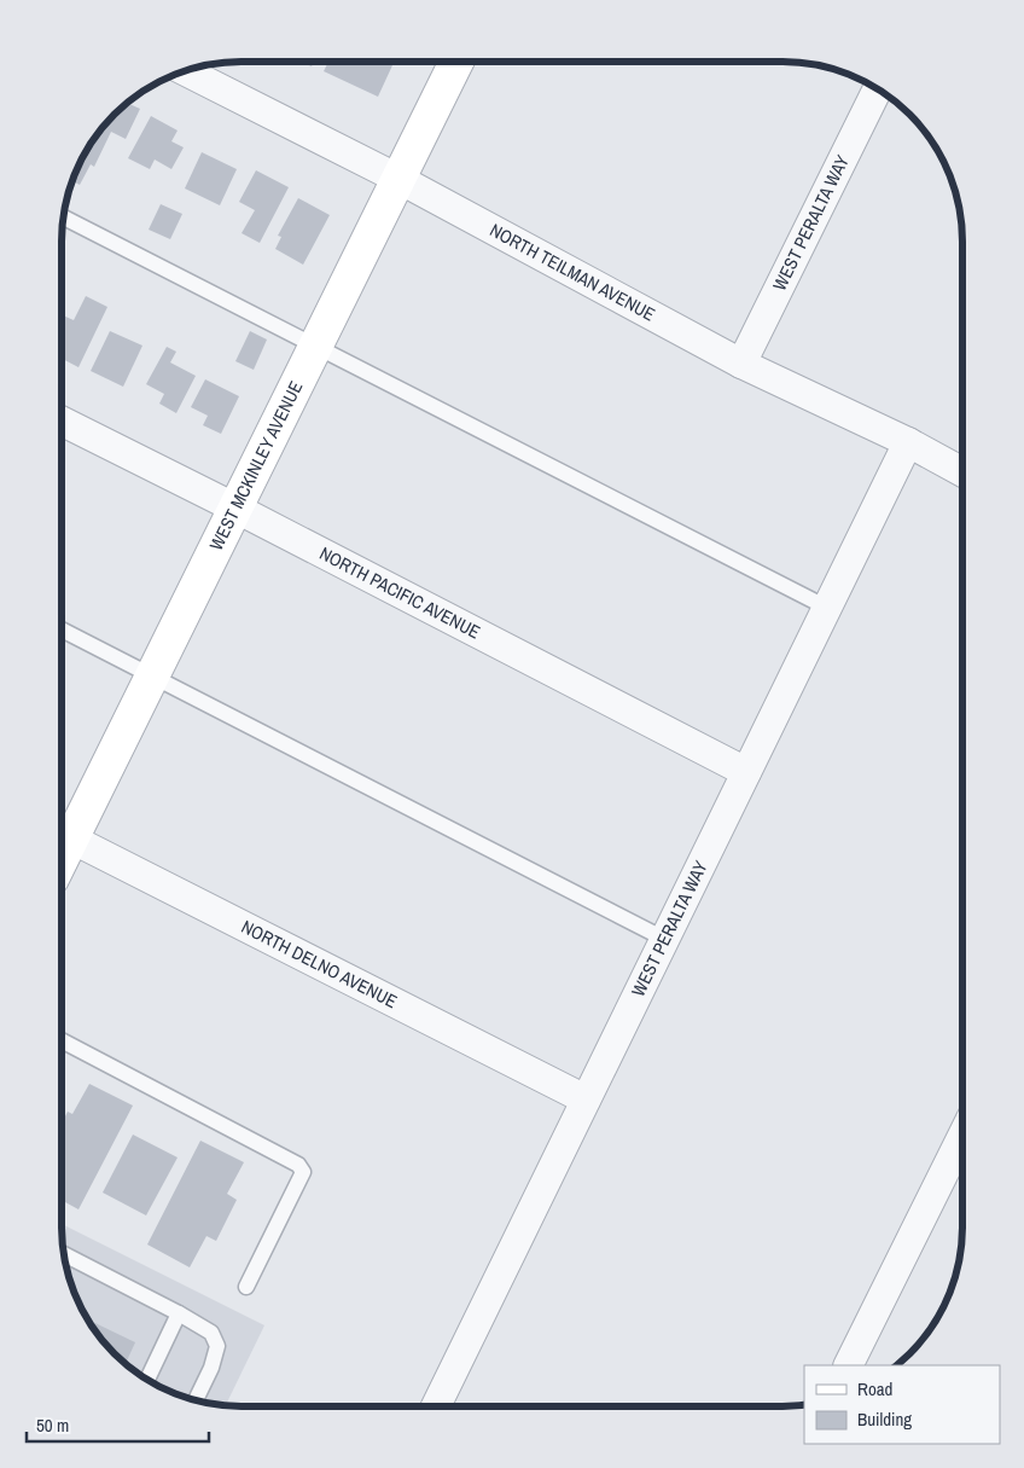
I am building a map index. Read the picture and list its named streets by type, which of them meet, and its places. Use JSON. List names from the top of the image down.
{
  "streets": {
    "main road": ["WEST MCKINLEY AVENUE"],
    "street": [
      "WEST PERALTA WAY",
      "NORTH TEILMAN AVENUE",
      "NORTH PACIFIC AVENUE",
      "NORTH DELNO AVENUE"
    ]
  },
  "crossings": [
    ["WEST PERALTA WAY", "NORTH TEILMAN AVENUE"],
    ["WEST PERALTA WAY", "NORTH PACIFIC AVENUE"],
    ["WEST PERALTA WAY", "NORTH DELNO AVENUE"],
    ["NORTH TEILMAN AVENUE", "WEST MCKINLEY AVENUE"],
    ["WEST MCKINLEY AVENUE", "NORTH PACIFIC AVENUE"],
    ["WEST MCKINLEY AVENUE", "NORTH DELNO AVENUE"]
  ],
  "legend": ["Road", "Building"],
  "scale_bar": "50 m"
}
